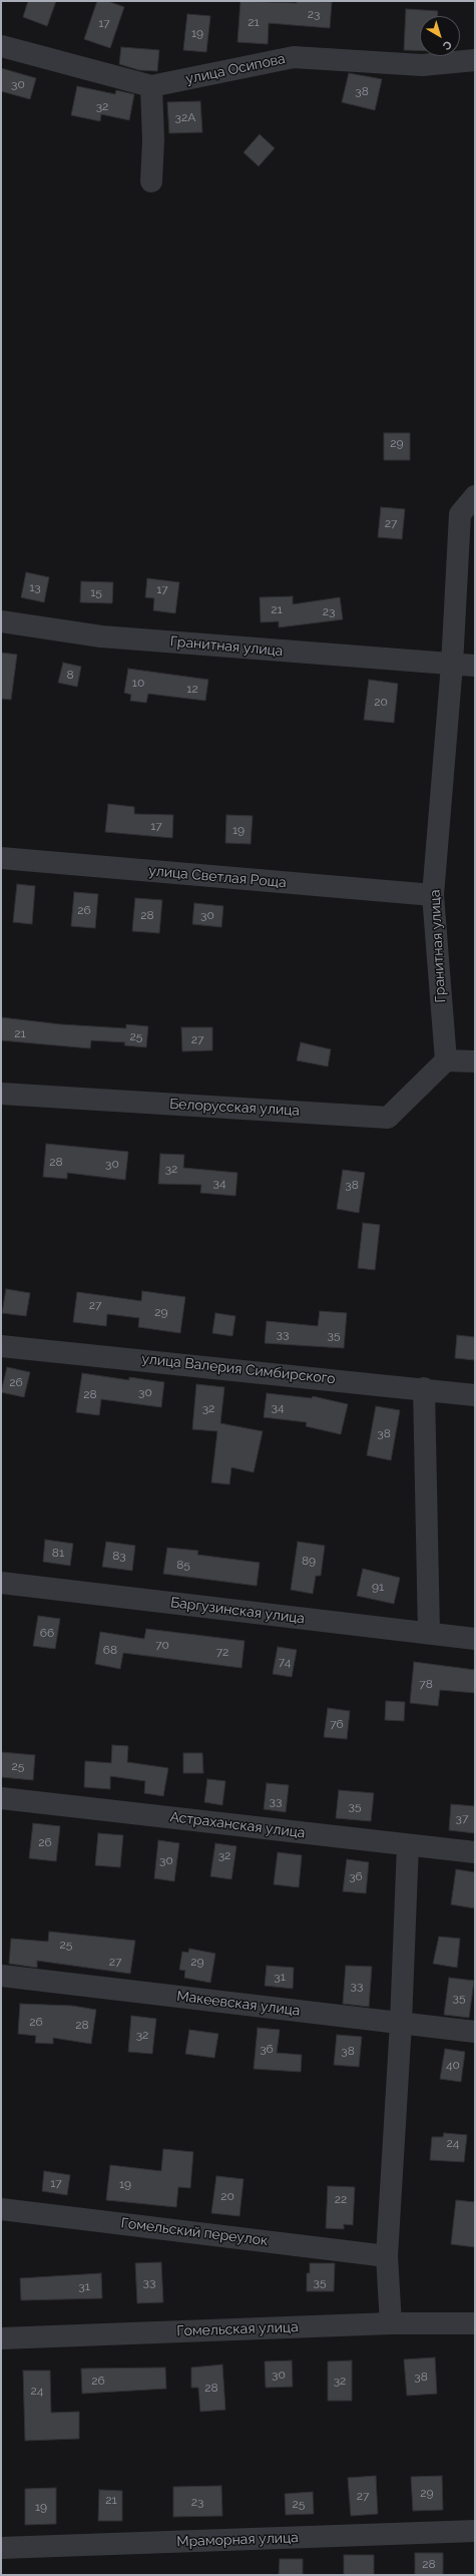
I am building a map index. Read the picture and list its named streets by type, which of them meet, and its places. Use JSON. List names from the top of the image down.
{
  "streets": {
    "street": [
      "улица Осипова",
      "Гранитная улица",
      "улица Светлая Роща",
      "Белорусская улица",
      "улица Валерия Симбирского",
      "Баргузинская улица",
      "Астраханская улица",
      "Макеевская улица",
      "Гомельский переулок",
      "Гомельская улица",
      "Мраморная улица"
    ]
  },
  "crossings": [
    ["Гранитная улица", "улица Светлая Роща"],
    ["Гранитная улица", "Белорусская улица"]
  ],
  "house_numbers": [
    "23",
    "21",
    "17",
    "19",
    "30",
    "38",
    "32",
    "32А",
    "29",
    "27",
    "13",
    "17",
    "15",
    "21",
    "23",
    "8",
    "10",
    "12",
    "20",
    "17",
    "19",
    "26",
    "28",
    "30",
    "21",
    "25",
    "27",
    "28",
    "30",
    "32",
    "34",
    "38",
    "27",
    "29",
    "33",
    "35",
    "26",
    "30",
    "28",
    "34",
    "32",
    "38",
    "81",
    "83",
    "89",
    "85",
    "91",
    "66",
    "70",
    "68",
    "72",
    "74",
    "78",
    "76",
    "25",
    "33",
    "35",
    "37",
    "26",
    "32",
    "30",
    "36",
    "25",
    "27",
    "29",
    "31",
    "33",
    "35",
    "26",
    "28",
    "32",
    "36",
    "38",
    "40",
    "24",
    "17",
    "19",
    "20",
    "22",
    "33",
    "35",
    "31",
    "30",
    "38",
    "26",
    "32",
    "28",
    "24",
    "29",
    "27",
    "21",
    "23",
    "25",
    "19",
    "28"
  ],
  "north": "bottom right"
}
